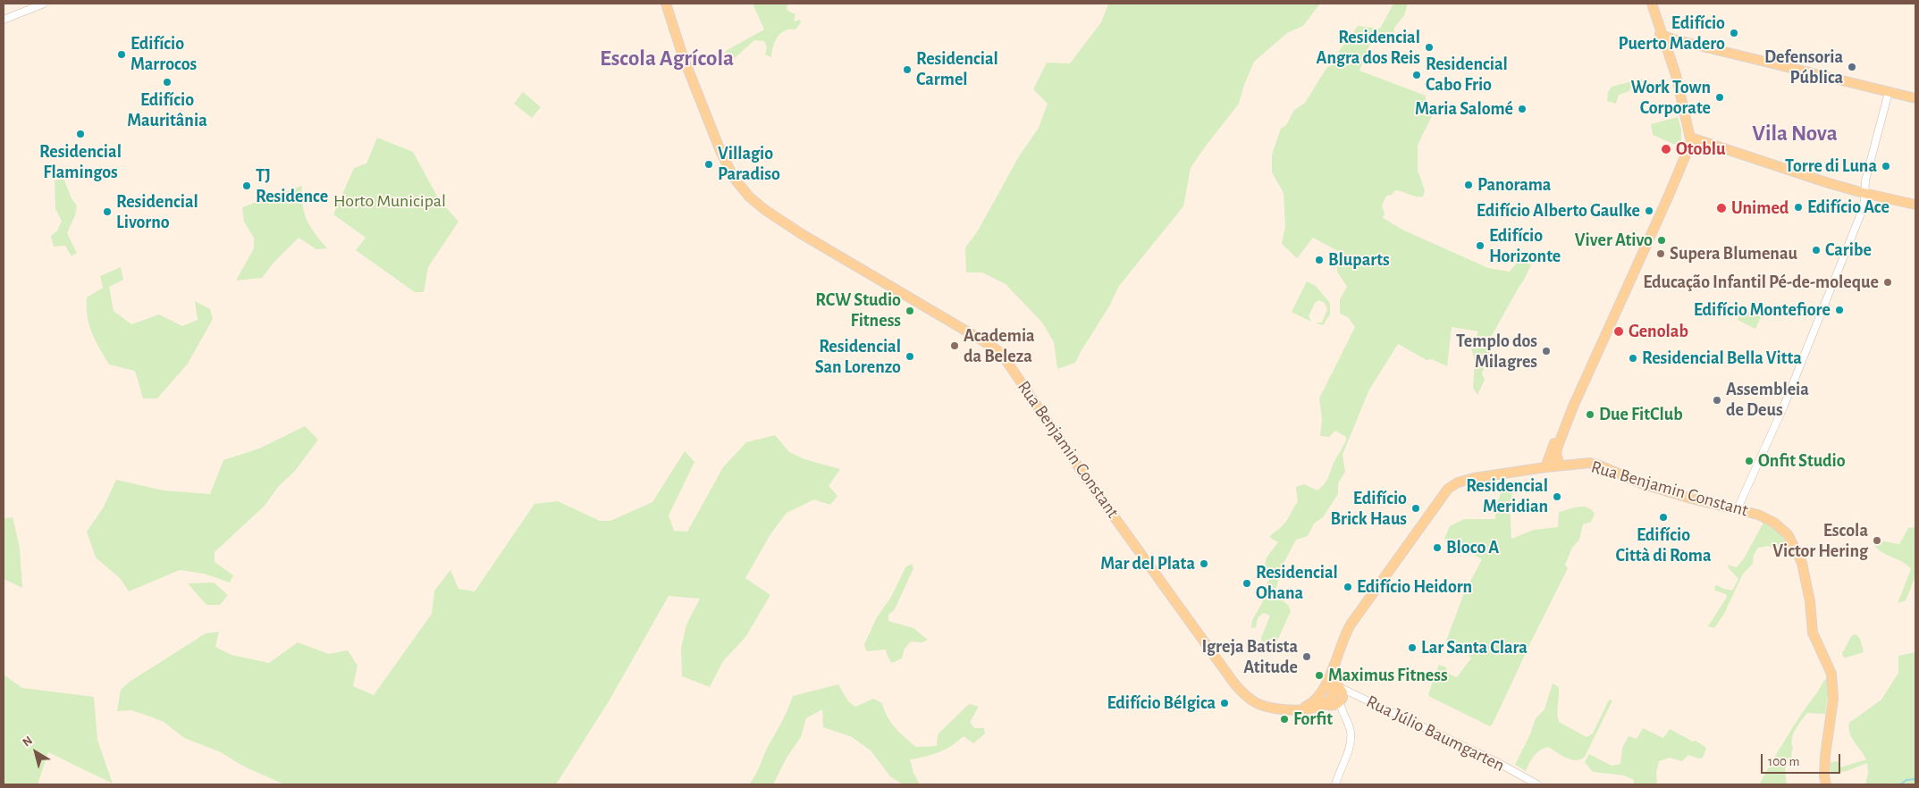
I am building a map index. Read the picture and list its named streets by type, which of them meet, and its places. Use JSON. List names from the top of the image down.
{
  "streets": {
    "main road": ["Rua Benjamin Constant"],
    "street": ["Rua Júlio Baumgarten"]
  },
  "crossings": [
    ["Rua Benjamin Constant", "Rua Júlio Baumgarten"]
  ],
  "districts": ["Escola Agrícola", "Vila Nova"],
  "parks": ["Horto Municipal"],
  "places": [
    "Edifício Puerto Madero",
    "Residencial Angra dos Reis",
    "Edifício Marrocos",
    "Defensoria Pública",
    "Residencial Carmel",
    "Residencial Cabo Frio",
    "Edifício Mauritânia",
    "Work Town Corporate",
    "Maria Salomé",
    "Residencial Flamingos",
    "Otoblu",
    "Villagio Paradiso",
    "Torre di Luna",
    "Panorama",
    "TJ Residence",
    "Edifício Ace",
    "Unimed",
    "Edifício Alberto Gaulke",
    "Residencial Livorno",
    "Viver Ativo",
    "Edifício Horizonte",
    "Caribe",
    "Supera Blumenau",
    "Bluparts",
    "Educação Infantil Pé-de-moleque",
    "Edifício Montefiore",
    "RCW Studio Fitness",
    "Genolab",
    "Academia da Beleza",
    "Templo dos Milagres",
    "Residencial San Lorenzo",
    "Residencial Bella Vitta",
    "Assembleia de Deus",
    "Due FitClub",
    "Onfit Studio",
    "Residencial Meridian",
    "Edifício Brick Haus",
    "Edifício Città di Roma",
    "Escola Victor Hering",
    "Bloco A",
    "Mar del Plata",
    "Residencial Ohana",
    "Edifício Heidorn",
    "Lar Santa Clara",
    "Igreja Batista Atitude",
    "Maximus Fitness",
    "Edifício Bélgica",
    "Forfit"
  ],
  "scale_bar": "100 m",
  "north": "top left"
}
